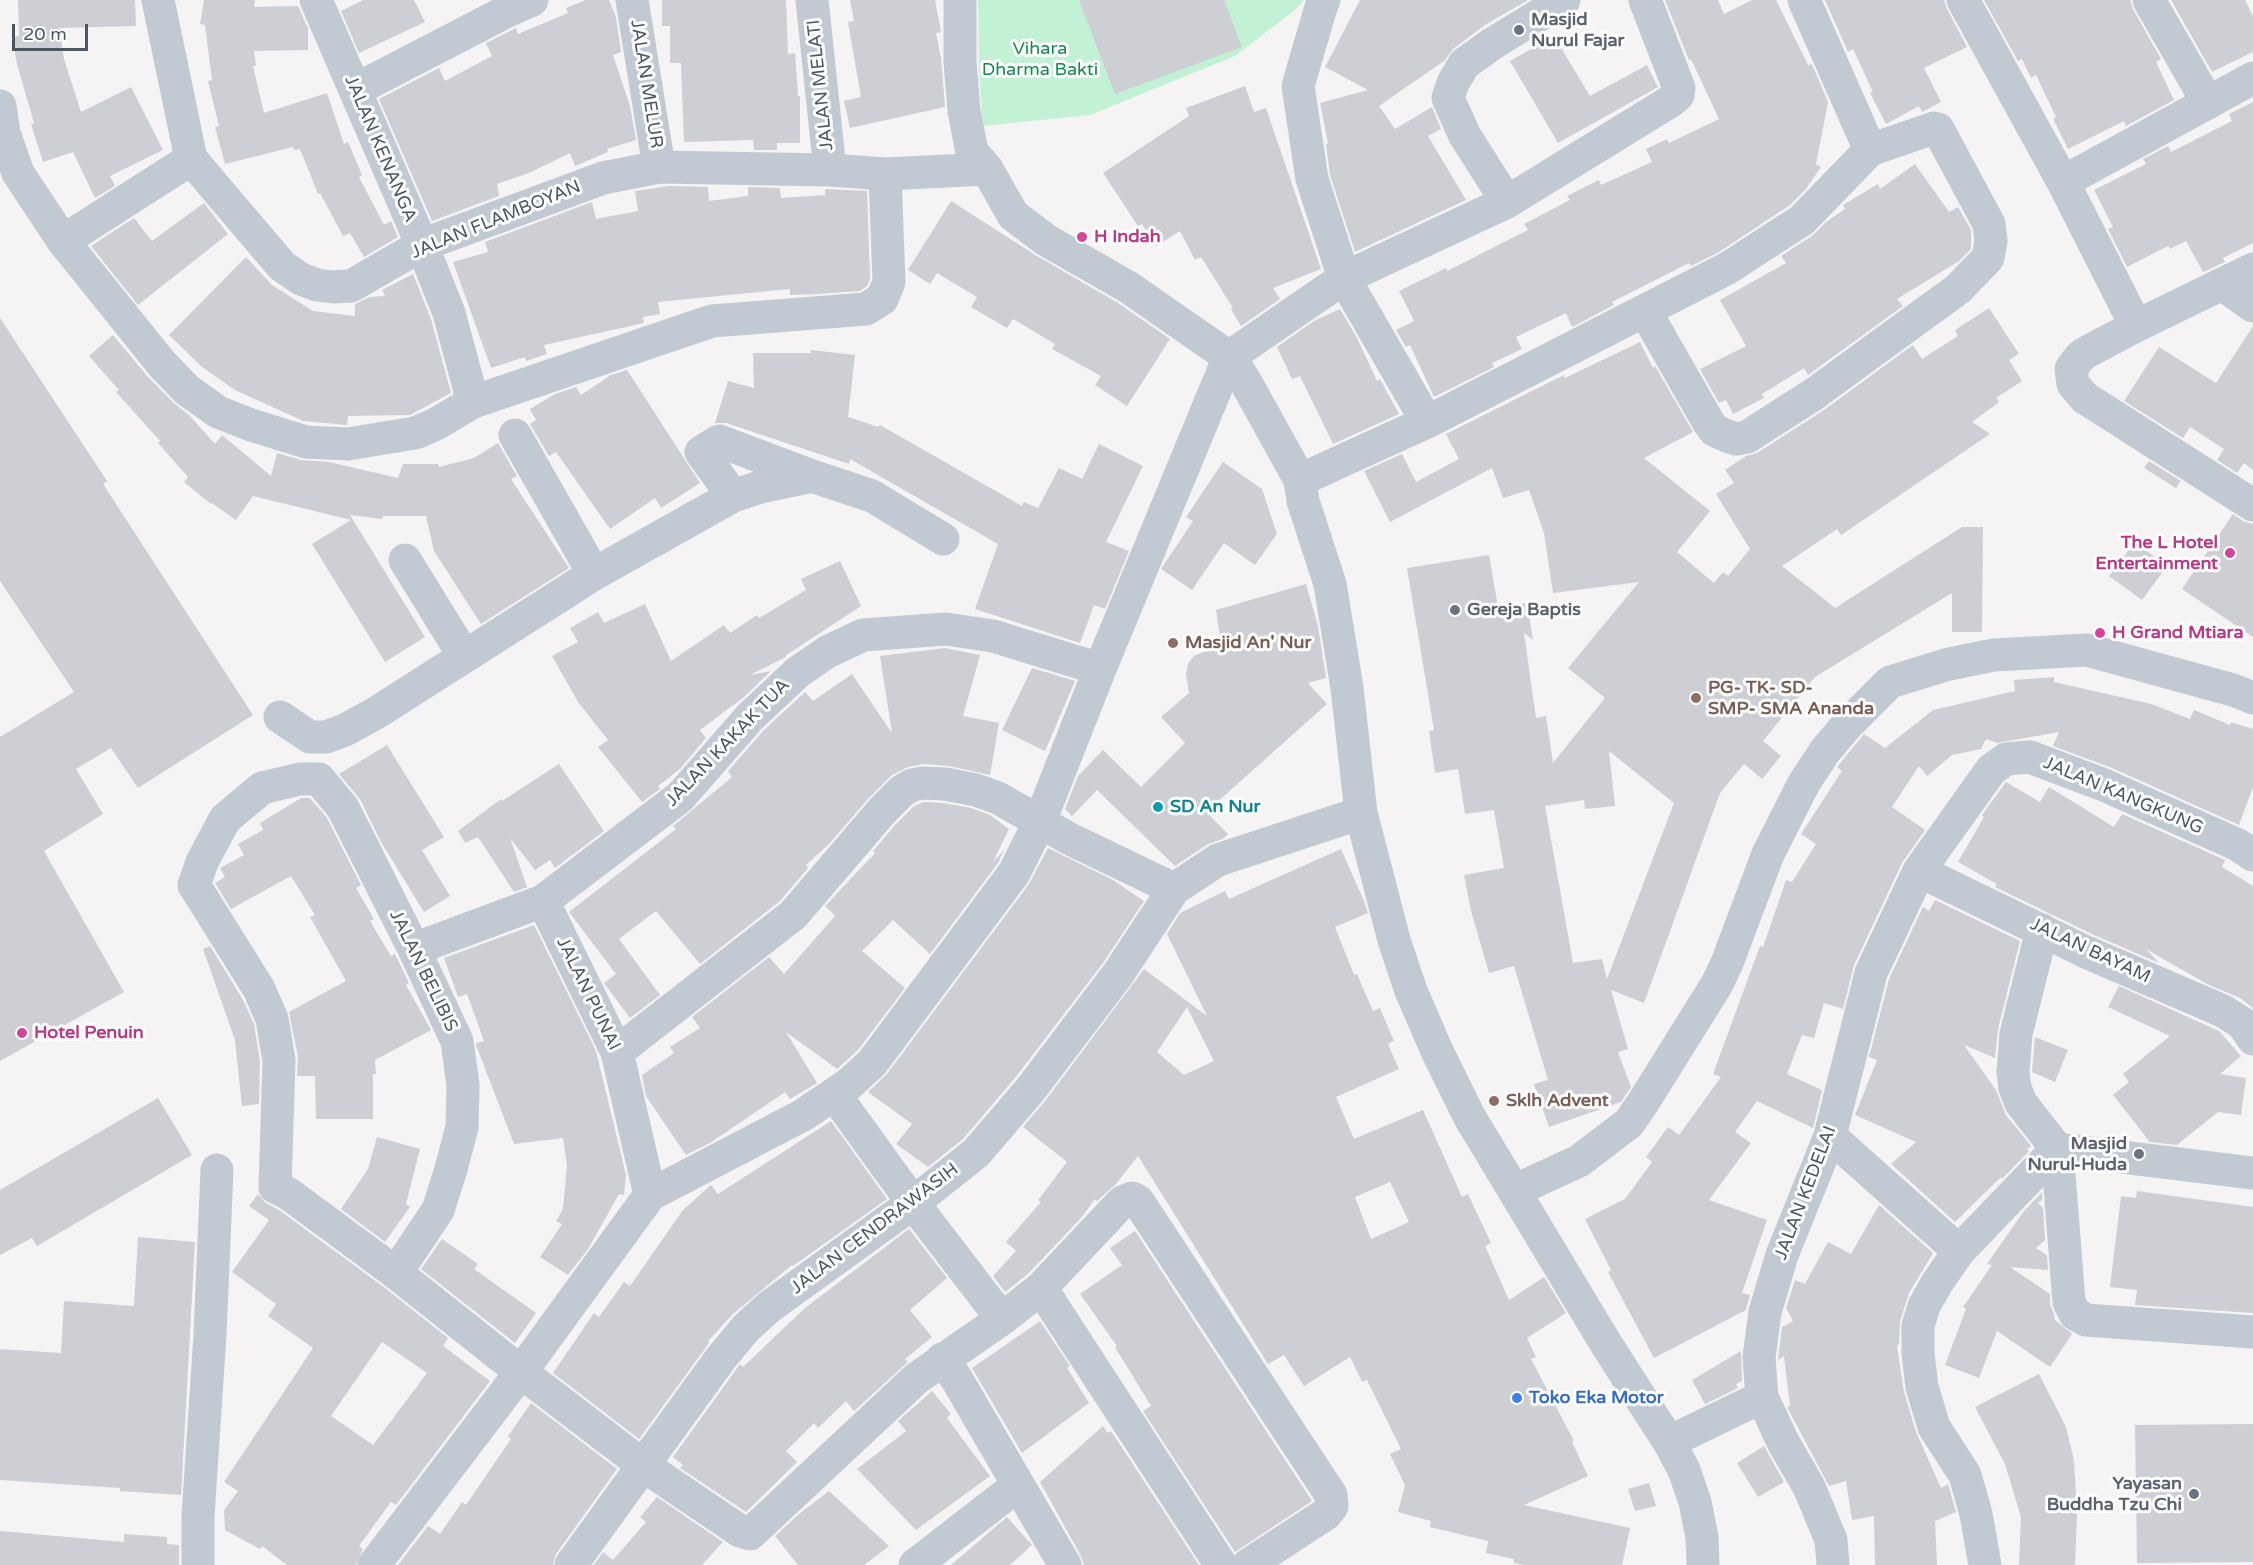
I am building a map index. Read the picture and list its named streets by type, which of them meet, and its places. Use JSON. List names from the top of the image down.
{
  "streets": {
    "street": [
      "JALAN MELUR",
      "JALAN MELATI",
      "JALAN KENANGA",
      "JALAN FLAMBOYAN",
      "JALAN KAKAK TUA",
      "JALAN KANGKUNG",
      "JALAN BAYAM",
      "JALAN BELIBIS",
      "JALAN PUNAI",
      "JALAN KEDELAI",
      "JALAN CENDRAWASIH"
    ]
  },
  "crossings": [
    ["JALAN MELUR", "JALAN FLAMBOYAN"],
    ["JALAN MELATI", "JALAN FLAMBOYAN"],
    ["JALAN KENANGA", "JALAN FLAMBOYAN"],
    ["JALAN KAKAK TUA", "JALAN BELIBIS"],
    ["JALAN KAKAK TUA", "JALAN PUNAI"],
    ["JALAN KANGKUNG", "JALAN KEDELAI"],
    ["JALAN BAYAM", "JALAN KEDELAI"]
  ],
  "parks": ["Vihara Dharma Bakti"],
  "places": [
    "Masjid Nurul Fajar",
    "H Indah",
    "The L Hotel Entertainment",
    "Gereja Baptis",
    "H Grand Mtiara",
    "Masjid An' Nur",
    "PG- TK- SD- SMP- SMA Ananda",
    "SD An Nur",
    "Hotel Penuin",
    "Sklh Advent",
    "Masjid Nurul-Huda",
    "Toko Eka Motor",
    "Yayasan Buddha Tzu Chi"
  ],
  "scale_bar": "20 m"
}
